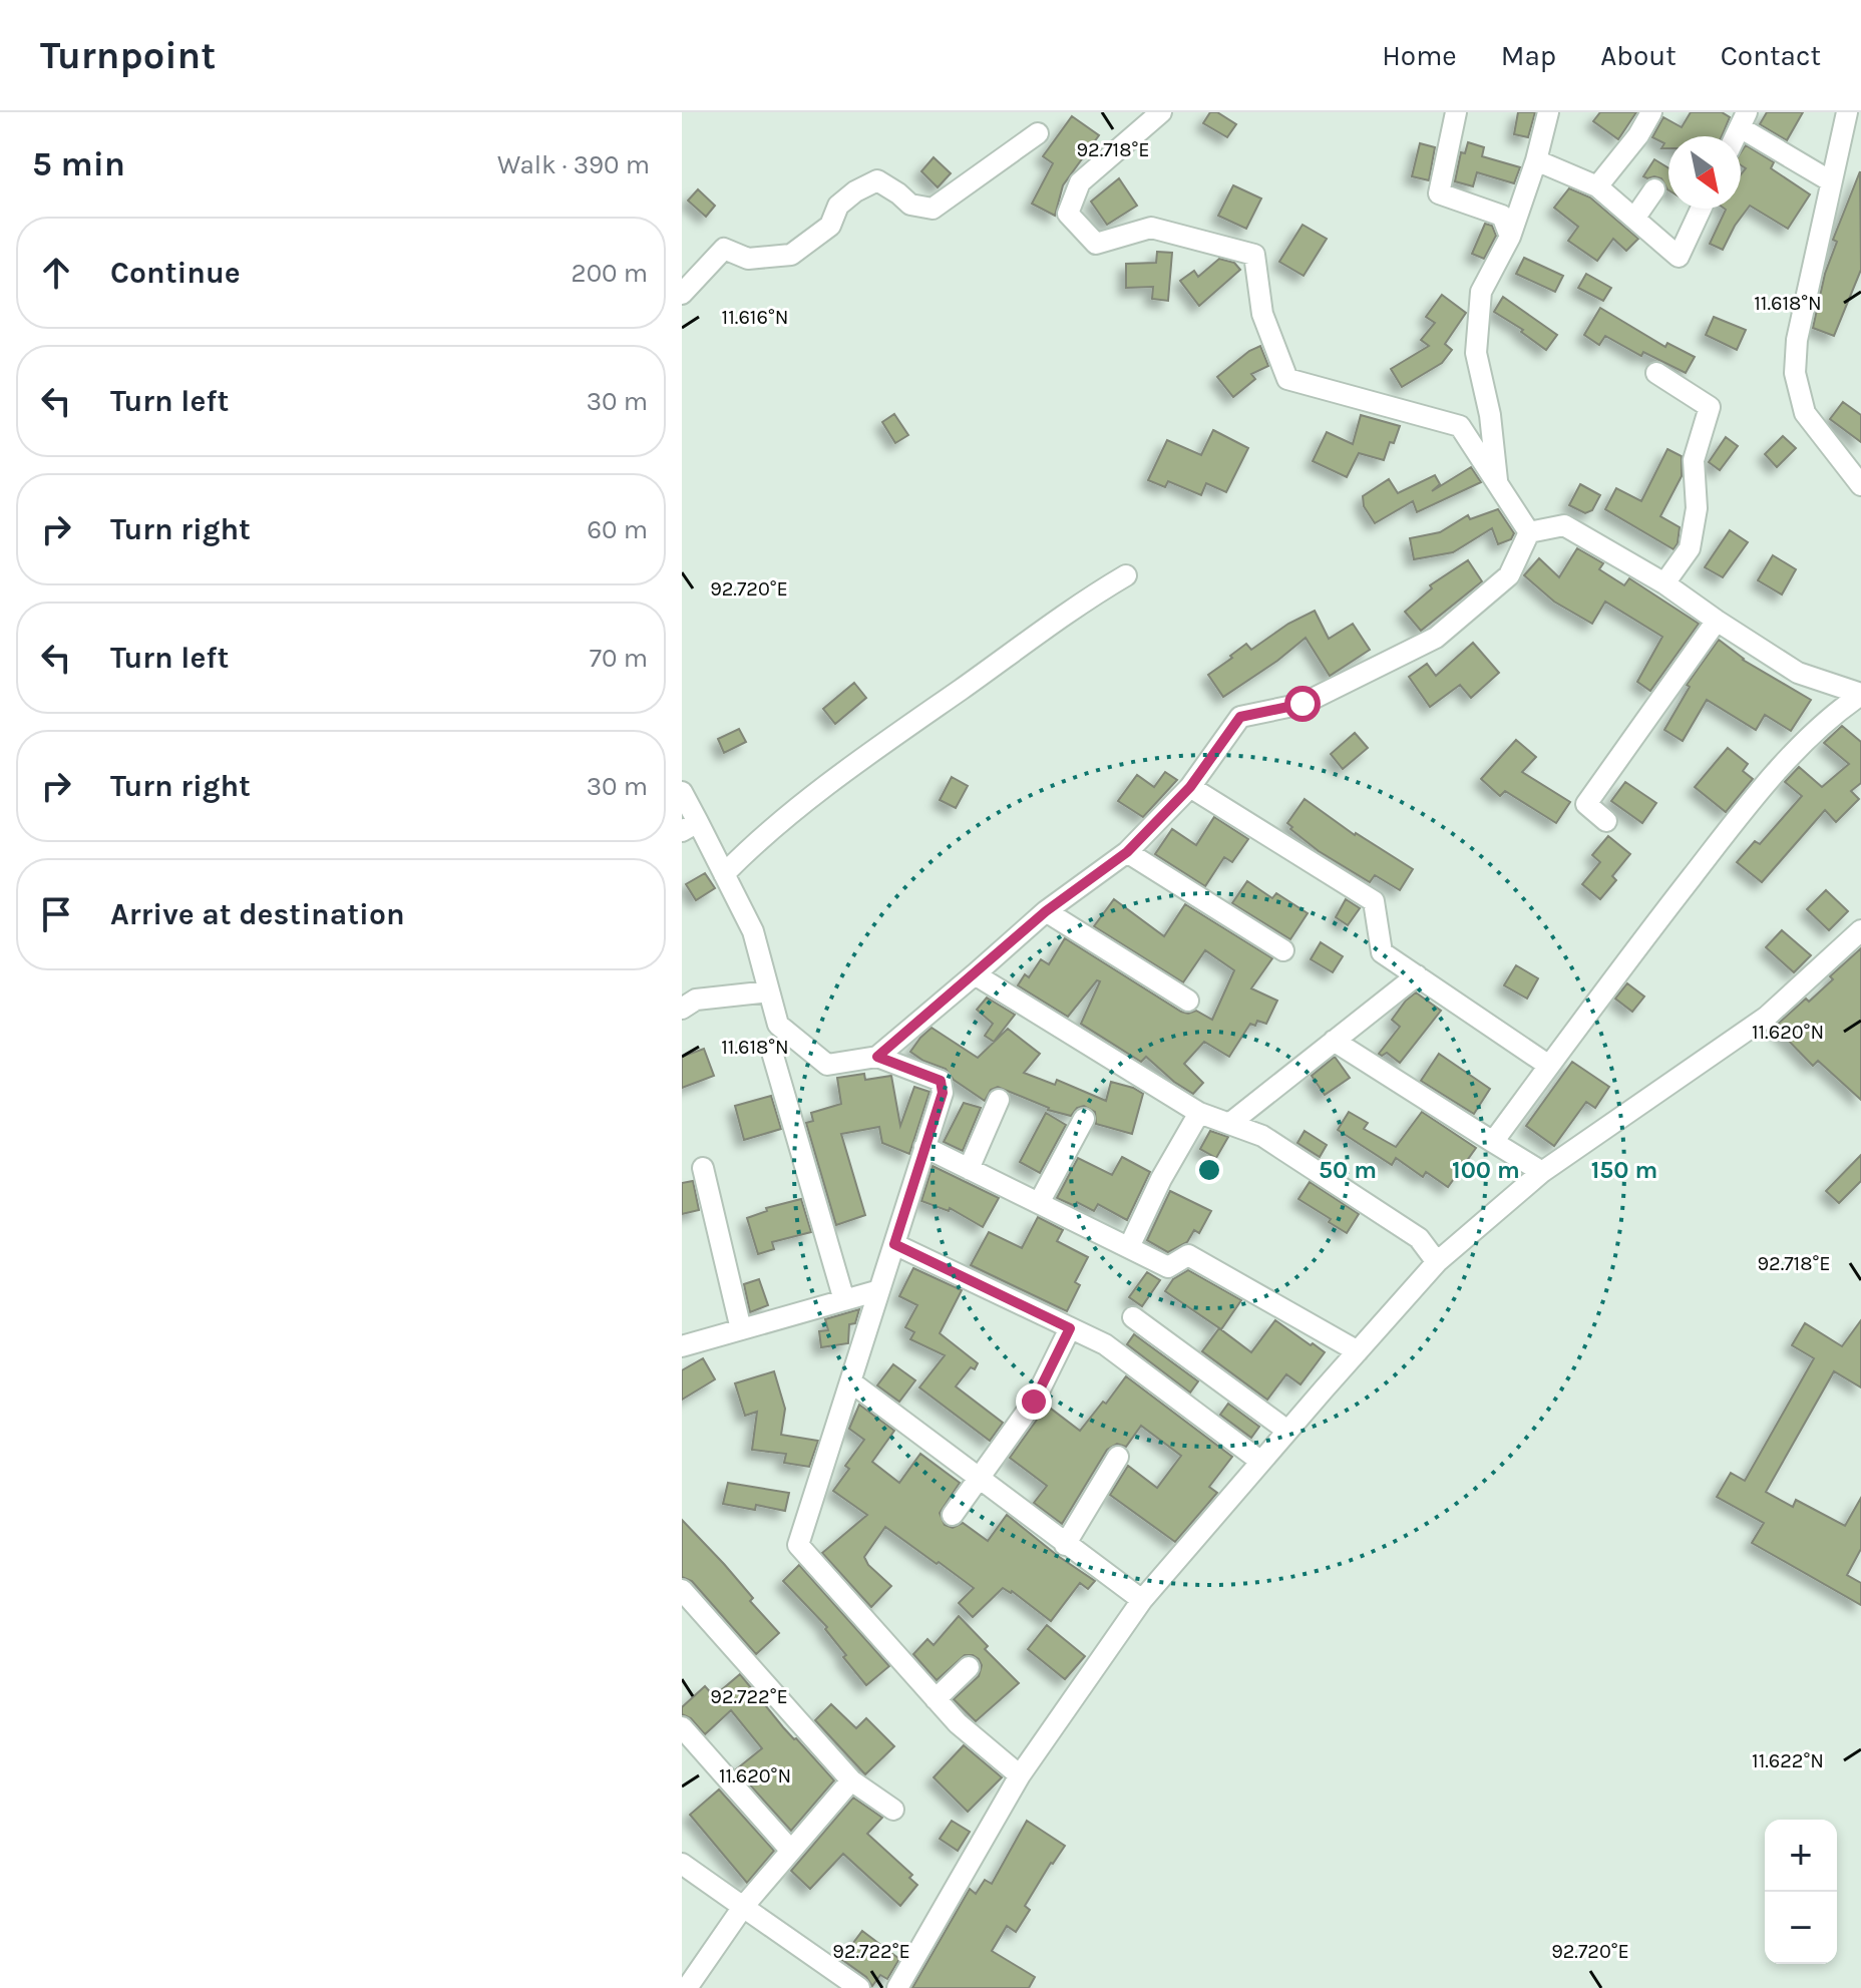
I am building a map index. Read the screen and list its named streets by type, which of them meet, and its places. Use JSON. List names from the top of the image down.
{
  "north": "bottom right",
  "page": {
    "header": "Turnpoint",
    "nav": [
      "Home",
      "Map",
      "About",
      "Contact"
    ],
    "heading": ["5 min", "Walk · 390 m"],
    "list": [
      ["Continue", "200 m"],
      ["Turn left", "30 m"],
      ["Turn right", "60 m"],
      ["Turn left", "70 m"],
      ["Turn right", "30 m"],
      "Arrive at destination"
    ],
    "map_buttons": ["+", "−"]
  },
  "coordinates": [
    "92.718°E",
    "11.618°N",
    "11.616°N",
    "92.720°E",
    "11.620°N",
    "92.722°E",
    "11.622°N"
  ],
  "rings": ["50 m", "100 m", "150 m"]
}
